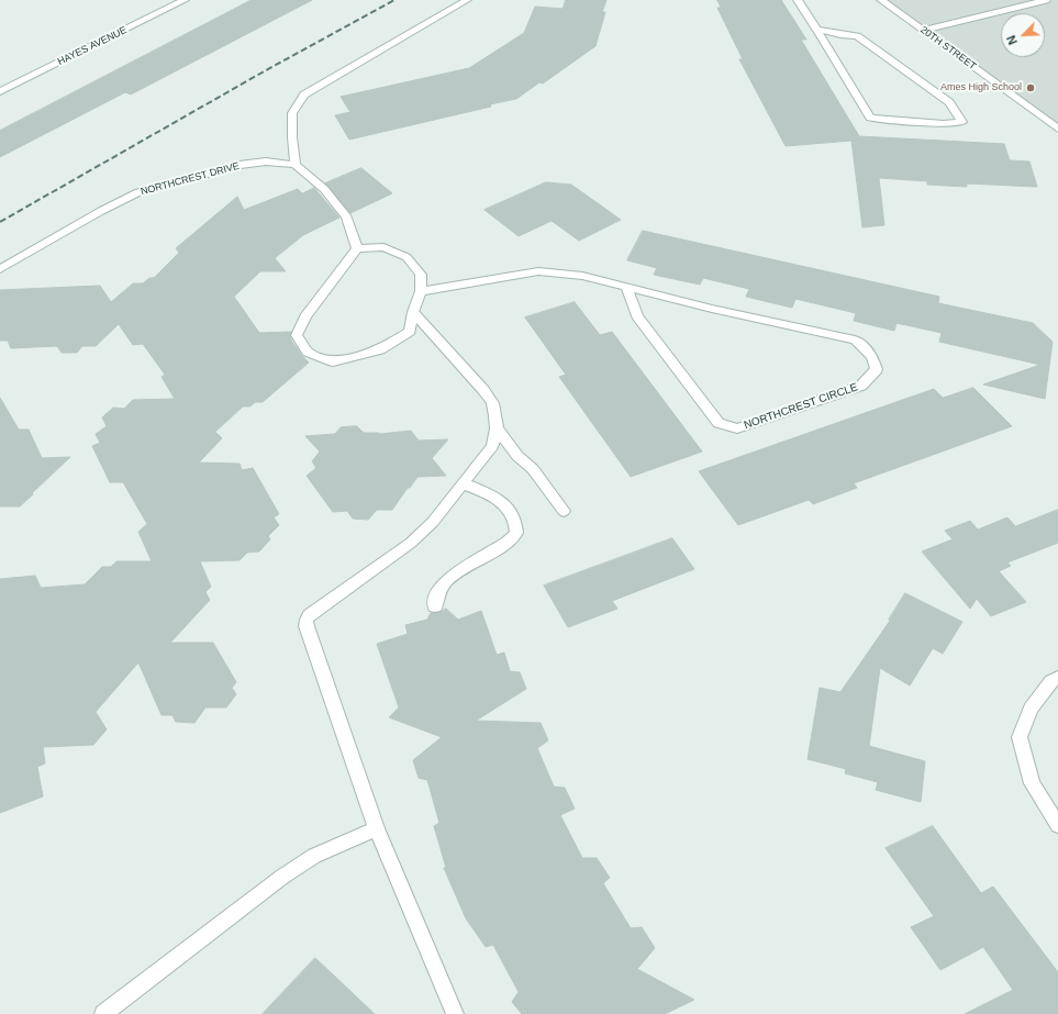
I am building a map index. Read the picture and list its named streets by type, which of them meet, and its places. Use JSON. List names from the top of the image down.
{
  "streets": {
    "street": [
      "HAYES AVENUE",
      "20TH STREET",
      "NORTHCREST DRIVE",
      "NORTHCREST CIRCLE"
    ]
  },
  "places": ["Ames High School"],
  "north": "bottom left"
}
